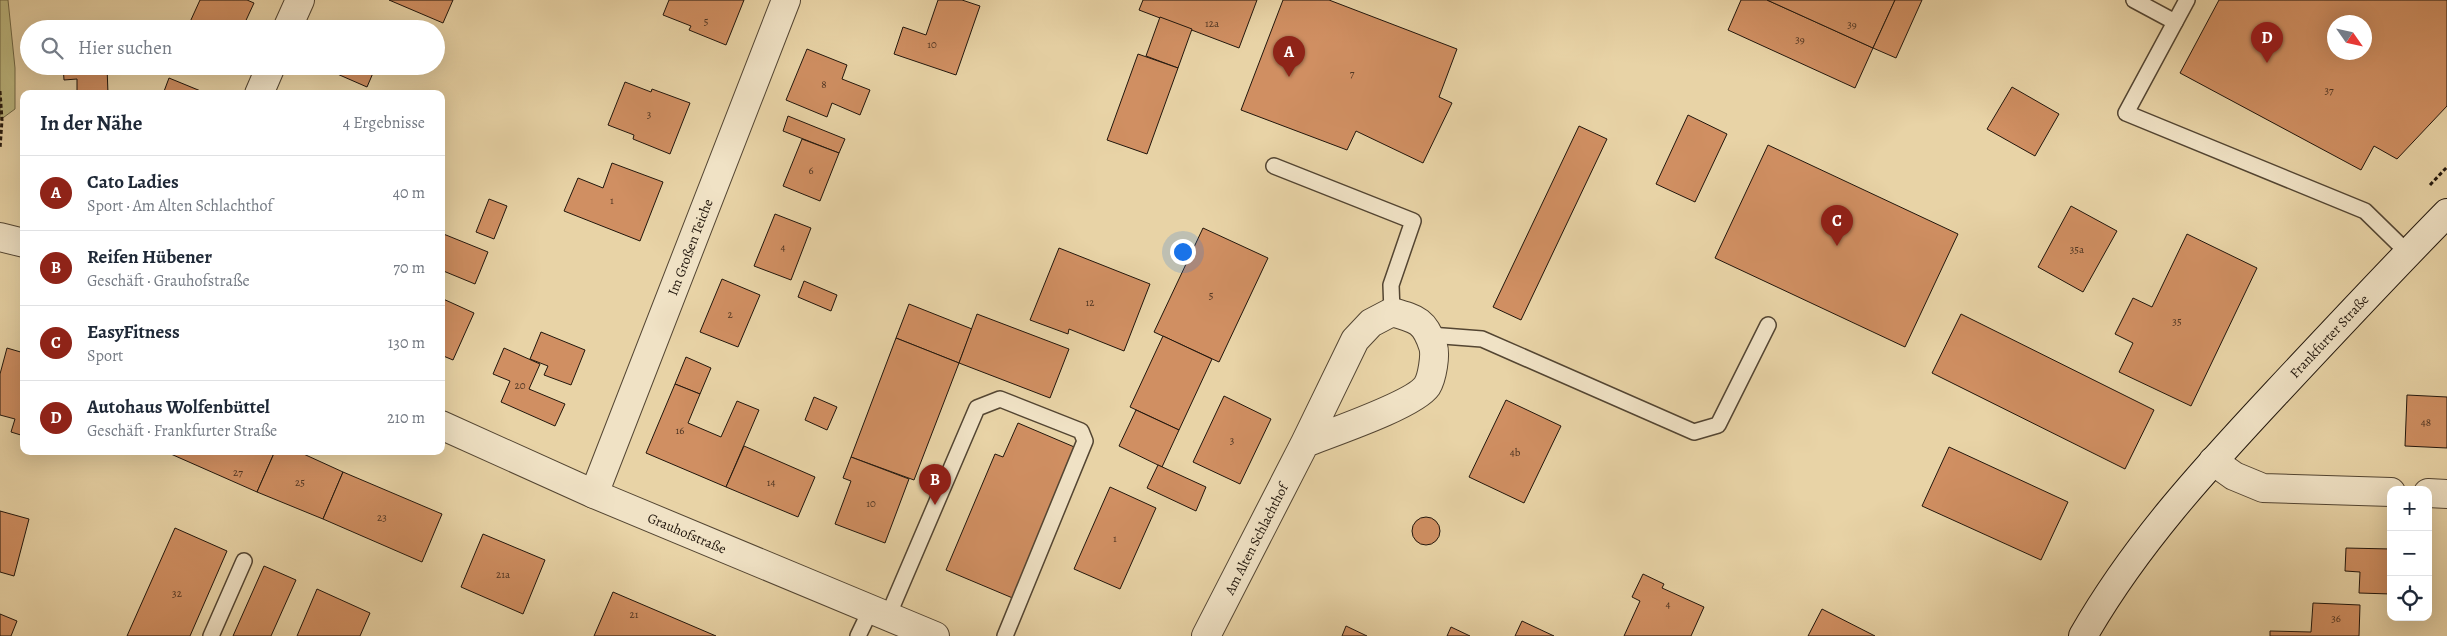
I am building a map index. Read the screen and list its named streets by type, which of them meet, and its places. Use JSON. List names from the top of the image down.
{
  "streets": {
    "street": [
      "Im Großen Teiche",
      "Frankfurter Straße",
      "Grauhofstraße",
      "Am Alten Schlachthof"
    ]
  },
  "crossings": [
    ["Im Großen Teiche", "Grauhofstraße"]
  ],
  "house_numbers": [
    "5",
    "12a",
    "39",
    "39",
    "10",
    "7",
    "8",
    "37",
    "3",
    "6",
    "1",
    "4",
    "35a",
    "5",
    "12",
    "2",
    "35",
    "20",
    "48",
    "16",
    "3",
    "4b",
    "27",
    "25",
    "14",
    "10",
    "23",
    "1",
    "21a",
    "32",
    "4",
    "21",
    "36"
  ],
  "north": "bottom right",
  "page": {
    "search": "Hier suchen",
    "pins": [
      "D",
      "A",
      "C",
      "B"
    ],
    "heading": ["In der Nähe", "4 Ergebnisse"],
    "list": [
      {
        "mark": "A",
        "name": "Cato Ladies",
        "note": "Sport · Am Alten Schlachthof",
        "value": "40 m"
      },
      {
        "mark": "B",
        "name": "Reifen Hübener",
        "note": "Geschäft · Grauhofstraße",
        "value": "70 m"
      },
      {
        "mark": "C",
        "name": "EasyFitness",
        "note": "Sport",
        "value": "130 m"
      },
      {
        "mark": "D",
        "name": "Autohaus Wolfenbüttel",
        "note": "Geschäft · Frankfurter Straße",
        "value": "210 m"
      }
    ],
    "map_buttons": ["+", "−"]
  }
}
